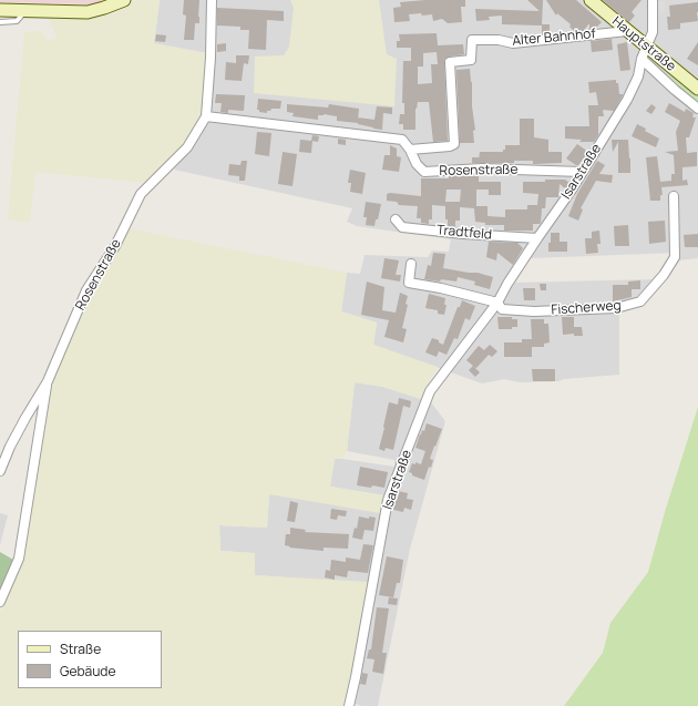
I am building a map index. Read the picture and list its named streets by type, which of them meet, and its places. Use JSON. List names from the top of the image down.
{
  "streets": {
    "main road": ["Hauptstraße"],
    "street": [
      "Alter Bahnhof",
      "Rosenstraße",
      "Isarstraße",
      "Tradtfeld",
      "Fischerweg"
    ]
  },
  "crossings": [
    ["Alter Bahnhof", "Hauptstraße"],
    ["Alter Bahnhof", "Rosenstraße"],
    ["Hauptstraße", "Isarstraße"],
    ["Rosenstraße", "Isarstraße"],
    ["Isarstraße", "Tradtfeld"],
    ["Isarstraße", "Fischerweg"]
  ],
  "legend": ["Straße", "Gebäude"]
}
